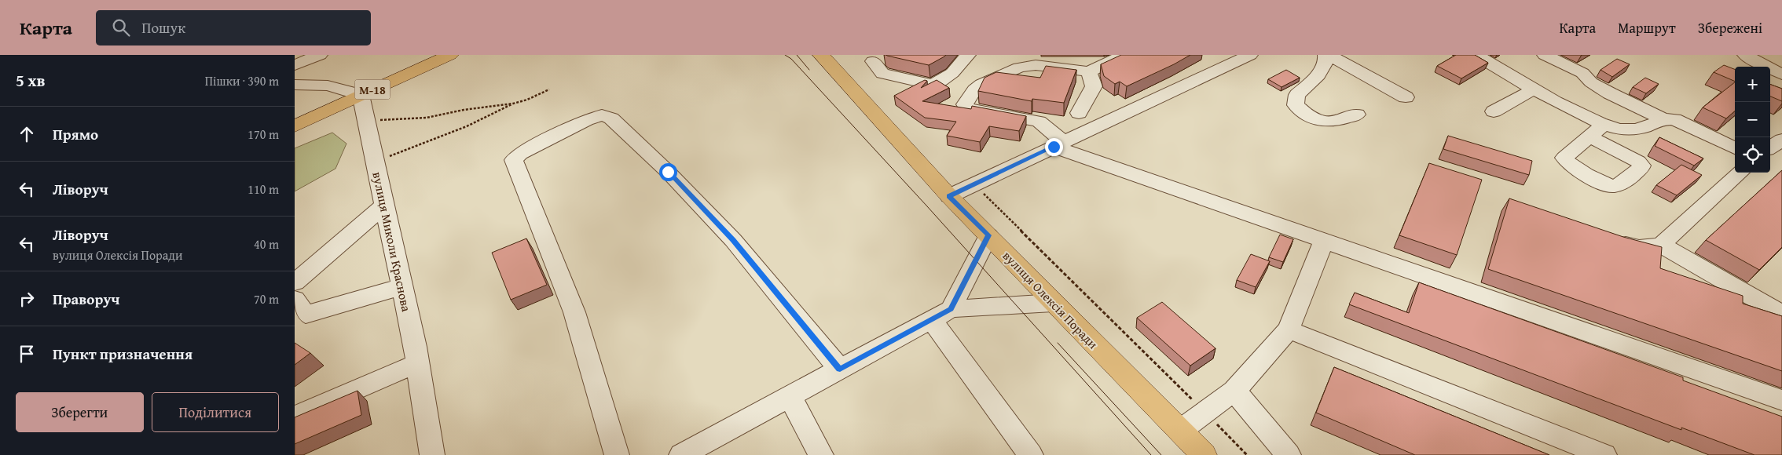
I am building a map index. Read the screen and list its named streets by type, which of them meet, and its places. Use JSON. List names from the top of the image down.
{
  "streets": {
    "main road": ["М-18", "вулиця Олексія Поради"],
    "street": ["вулиця Миколи Краснова"]
  },
  "crossings": [
    ["М-18", "вулиця Миколи Краснова"]
  ],
  "page": {
    "header": "Карта",
    "search": "Пошук",
    "nav": ["Карта", "Маршрут", "Збережені"],
    "heading": ["5 хв", "Пішки · 390 m"],
    "map_buttons": ["+", "−"],
    "list": [
      ["Прямо", "170 m"],
      ["Ліворуч", "110 m"],
      ["Ліворуч", "вулиця Олексія Поради", "40 m"],
      ["Праворуч", "70 m"],
      "Пункт призначення"
    ],
    "buttons": ["Зберегти", "Поділитися"]
  }
}
